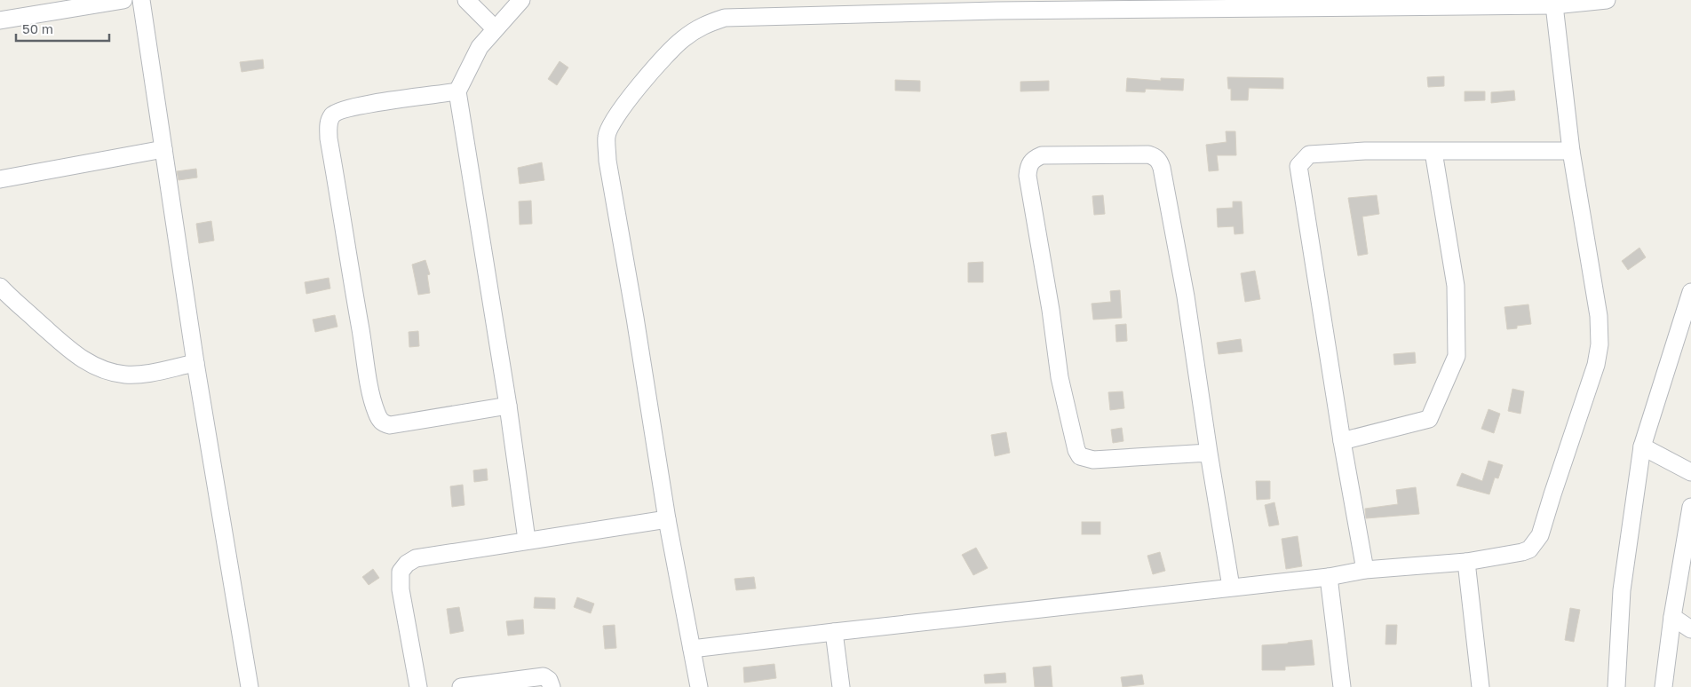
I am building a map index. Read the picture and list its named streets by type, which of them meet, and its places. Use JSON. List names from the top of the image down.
{
  "scale_bar": "50 m"
}
